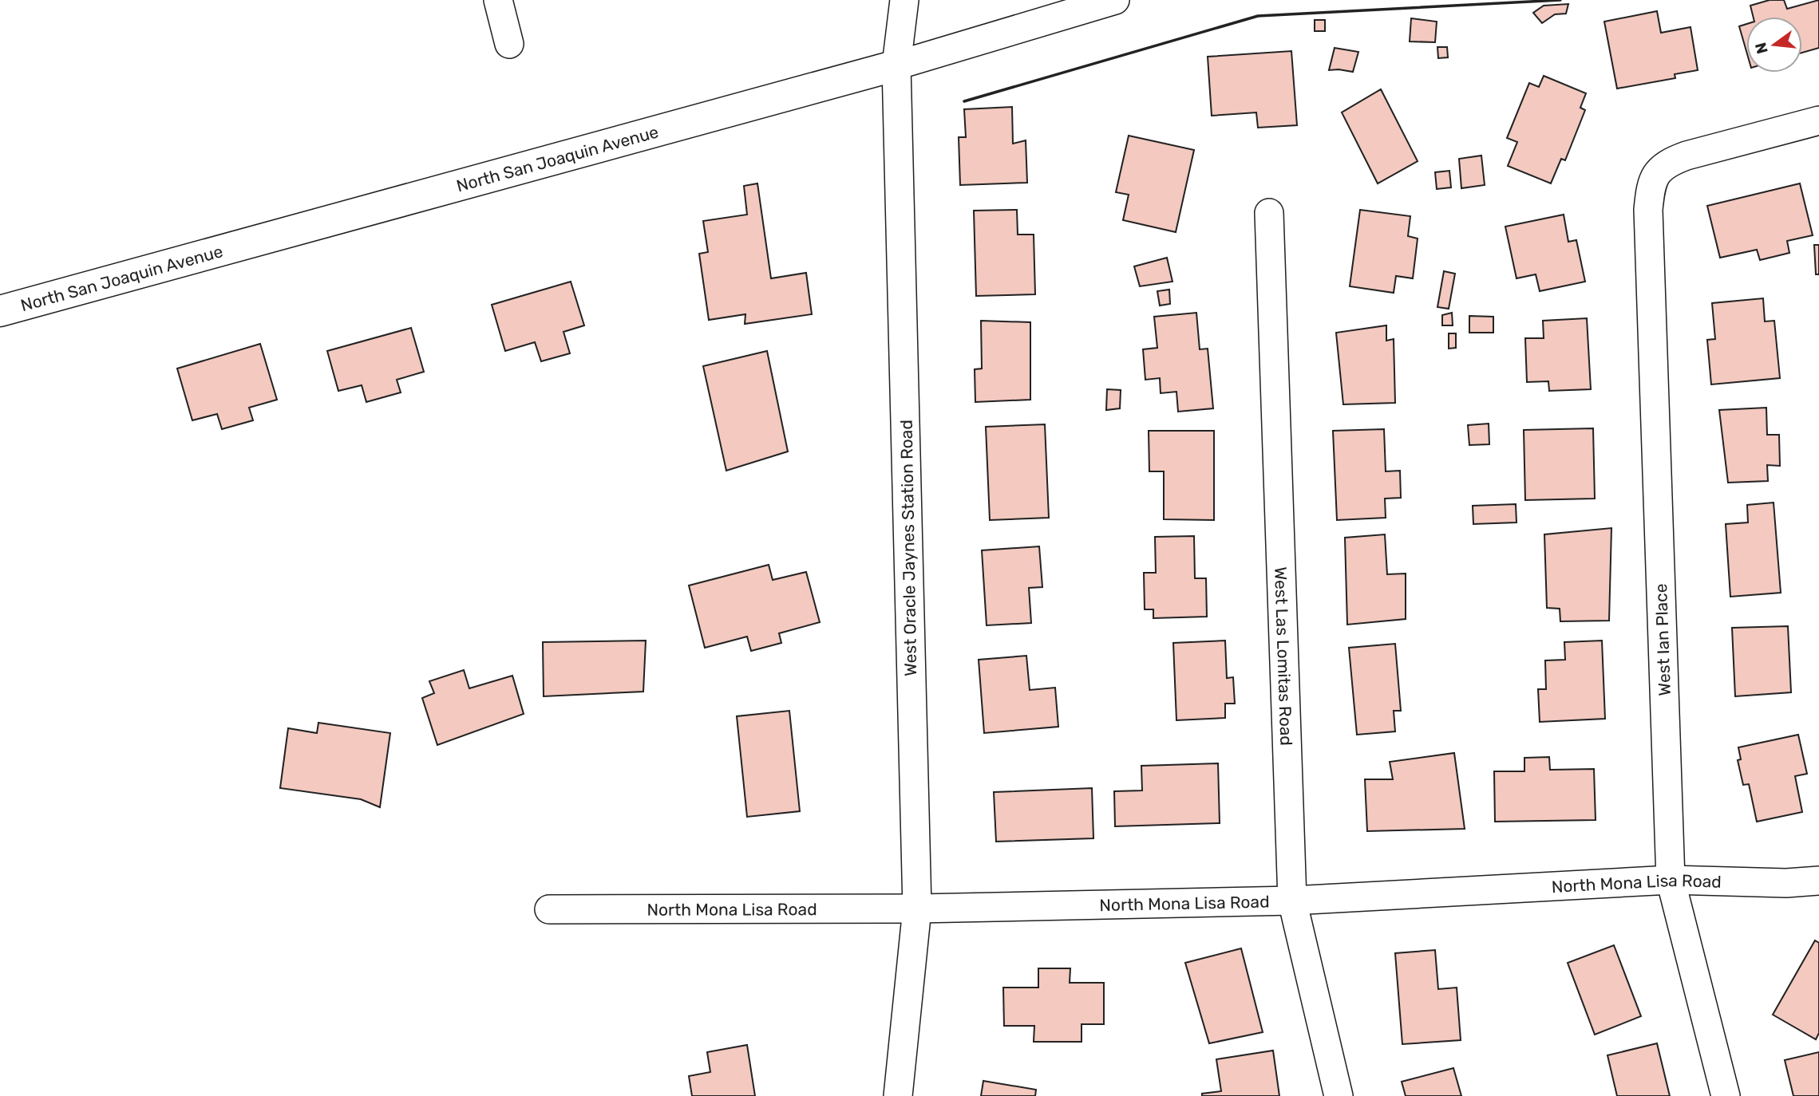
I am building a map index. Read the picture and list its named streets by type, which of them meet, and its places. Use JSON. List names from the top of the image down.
{
  "streets": {
    "street": [
      "North San Joaquin Avenue",
      "West Oracle Jaynes Station Road",
      "West Ian Place",
      "West Las Lomitas Road",
      "North Mona Lisa Road"
    ]
  },
  "crossings": [
    ["North San Joaquin Avenue", "West Oracle Jaynes Station Road"],
    ["West Oracle Jaynes Station Road", "North Mona Lisa Road"],
    ["West Ian Place", "North Mona Lisa Road"],
    ["West Las Lomitas Road", "North Mona Lisa Road"]
  ],
  "north": "left"
}
